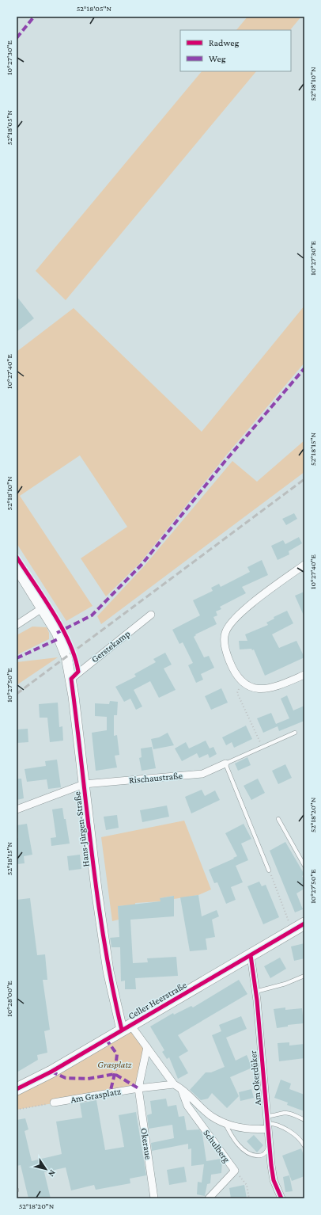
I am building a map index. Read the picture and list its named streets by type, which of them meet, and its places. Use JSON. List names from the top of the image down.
{
  "streets": {
    "main road": ["Hans-Jürgen-Straße", "Celler Heerstraße"],
    "street": [
      "Gerstekamp",
      "Rischaustraße",
      "Am Okerdüker",
      "Am Grasplatz",
      "Okeraue",
      "Schulberg"
    ]
  },
  "crossings": [
    ["Gerstekamp", "Hans-Jürgen-Straße"],
    ["Rischaustraße", "Hans-Jürgen-Straße"],
    ["Hans-Jürgen-Straße", "Celler Heerstraße"],
    ["Celler Heerstraße", "Am Okerdüker"],
    ["Am Okerdüker", "Schulberg"],
    ["Am Grasplatz", "Okeraue"],
    ["Am Grasplatz", "Schulberg"]
  ],
  "parks": ["Grasplatz"],
  "legend": ["Radweg", "Weg"],
  "north": "bottom right",
  "coordinates": [
    "52°18'05\"N",
    "10°27'30\"E",
    "52°18'10\"N",
    "10°27'40\"E",
    "52°18'15\"N",
    "10°27'50\"E",
    "52°18'20\"N",
    "10°28'00\"E"
  ]
}
